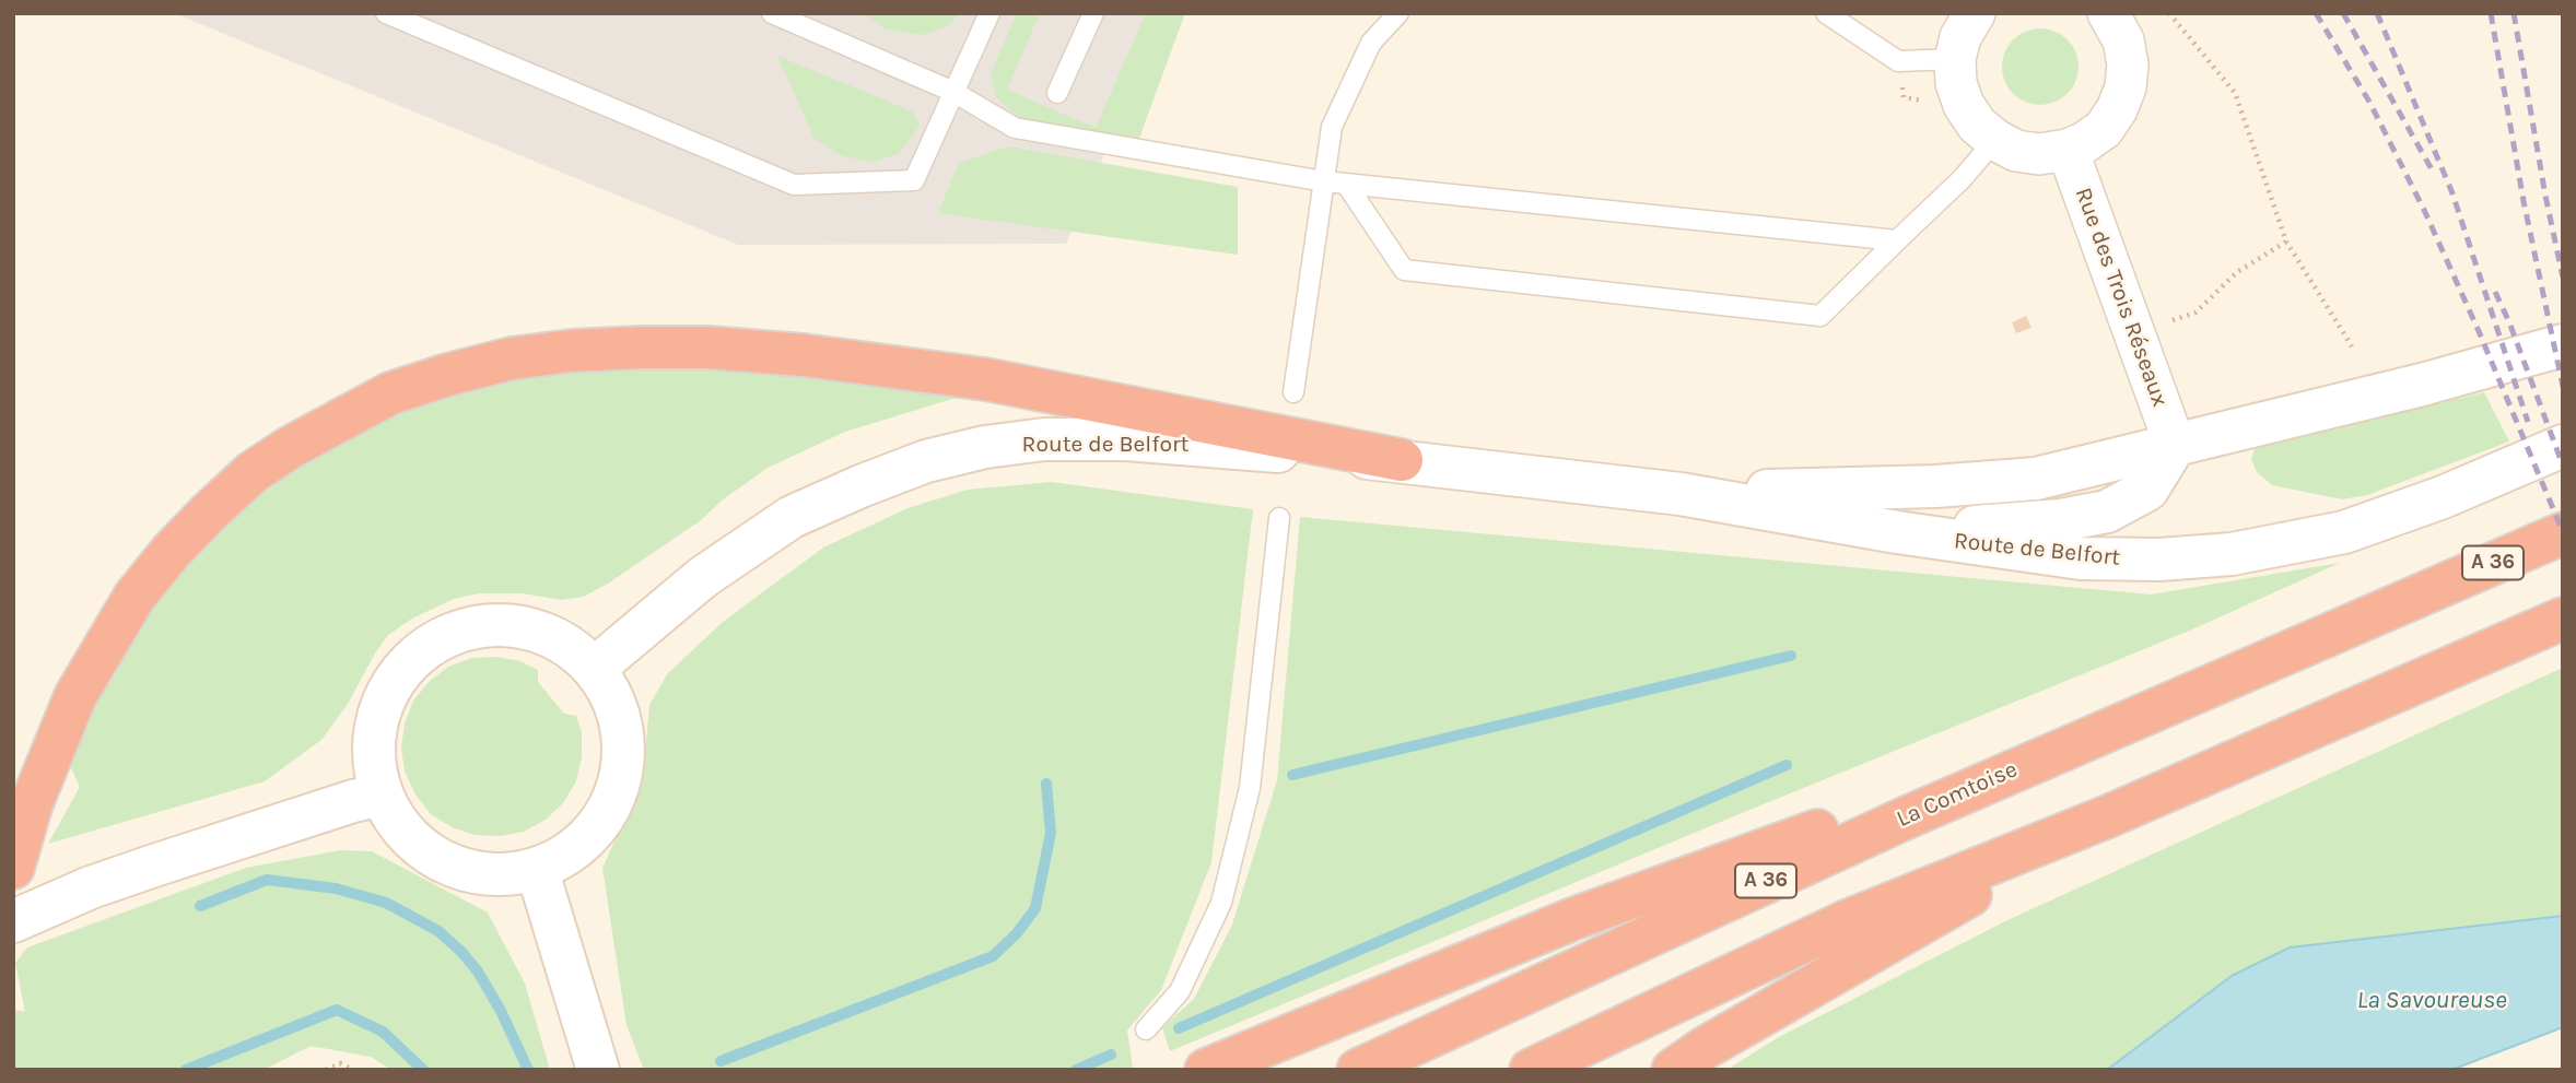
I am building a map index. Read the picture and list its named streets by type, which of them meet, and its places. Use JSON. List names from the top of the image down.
{
  "streets": {
    "highway": ["A 36", "La Comtoise"],
    "main road": ["Route de Belfort"],
    "street": ["Rue des Trois Réseaux"]
  },
  "crossings": [
    ["Rue des Trois Réseaux", "Route de Belfort"]
  ],
  "water": ["La Savoureuse"]
}
